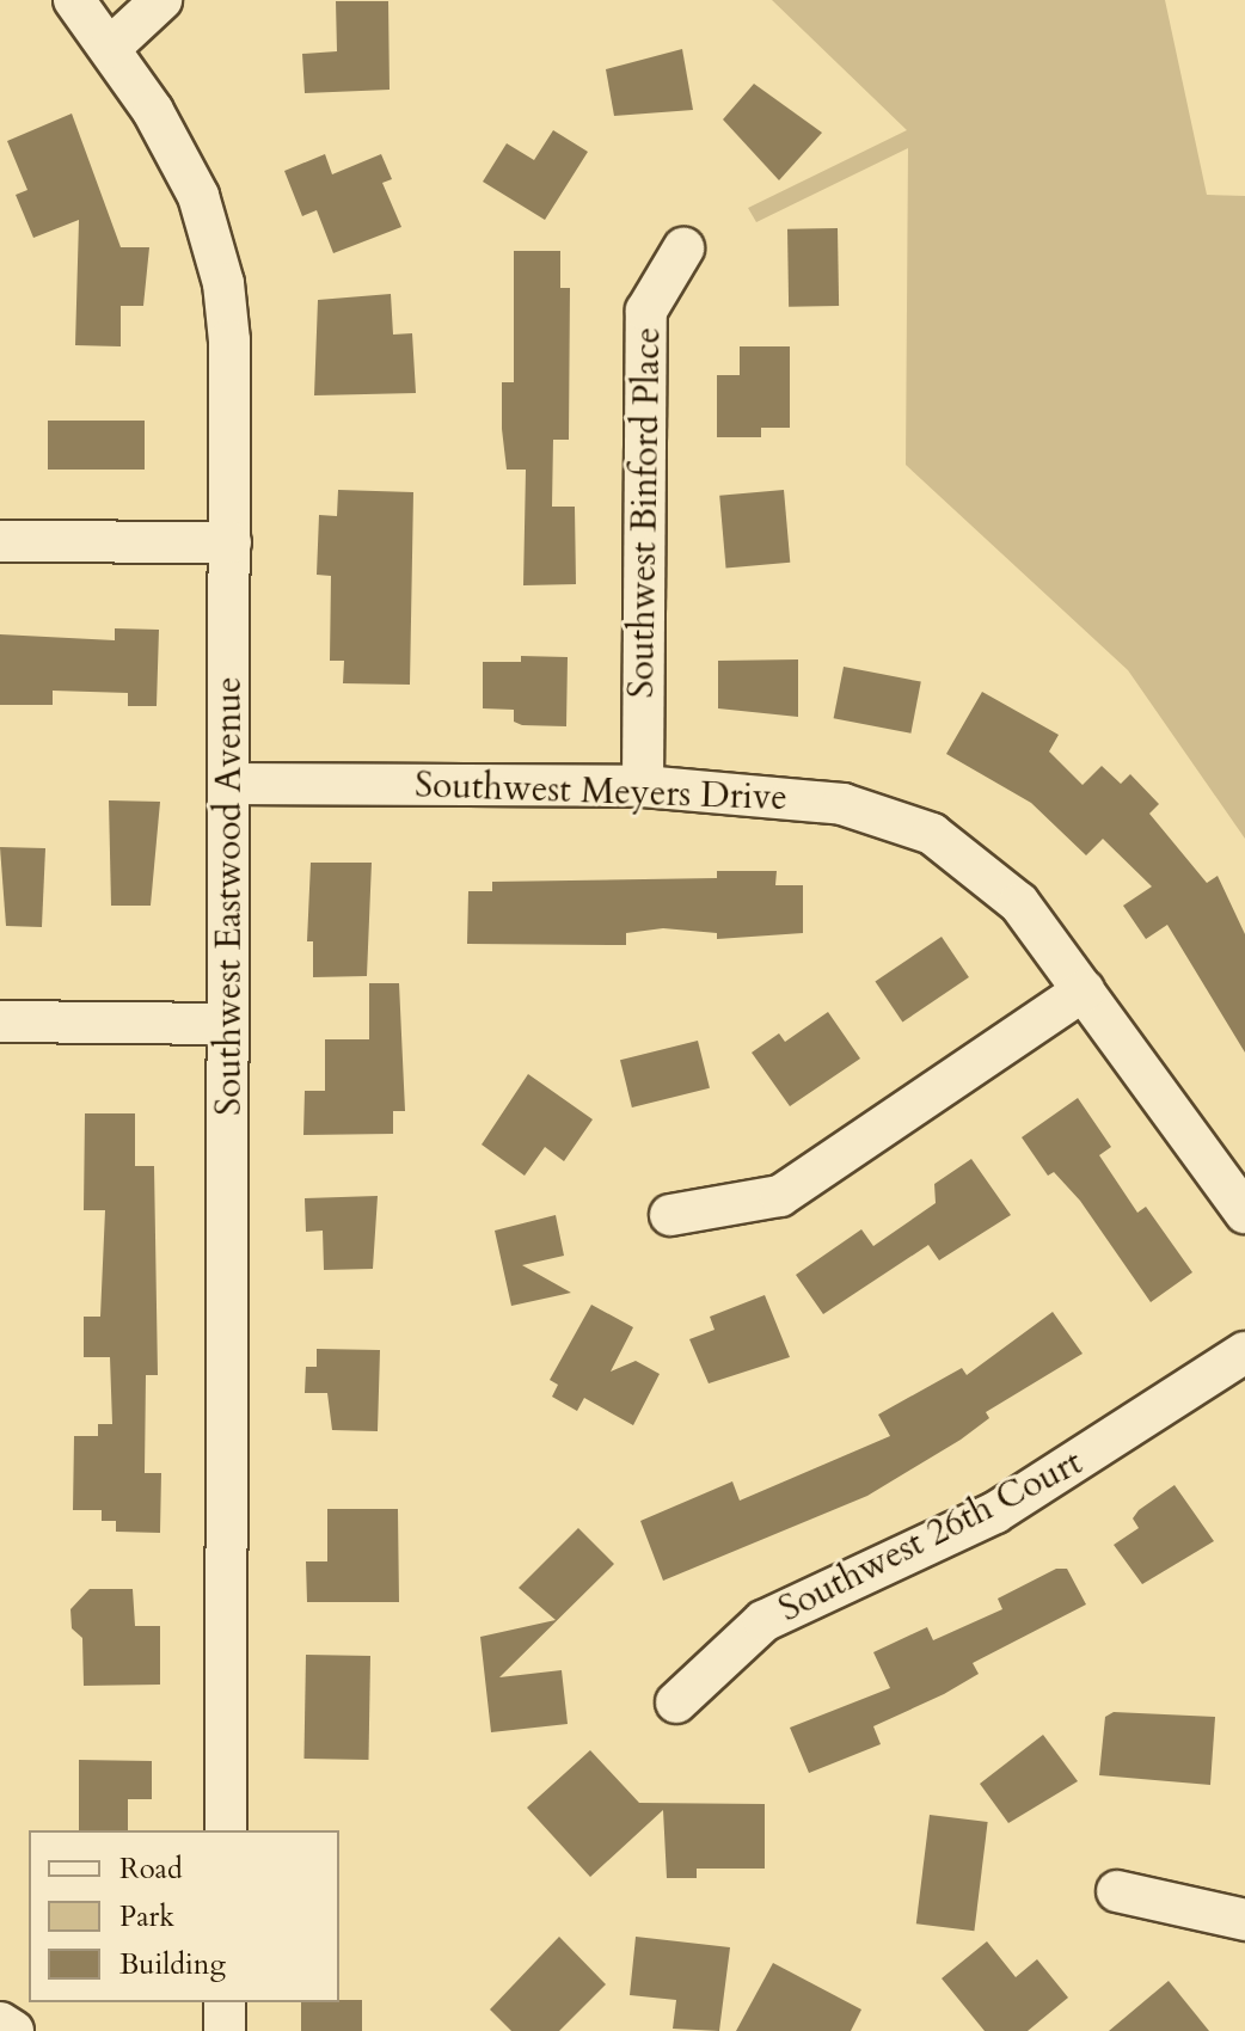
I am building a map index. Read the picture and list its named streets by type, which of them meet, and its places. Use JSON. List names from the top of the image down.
{
  "streets": {
    "street": [
      "Southwest Binford Place",
      "Southwest Meyers Drive",
      "Southwest Eastwood Avenue",
      "Southwest 26th Court"
    ]
  },
  "crossings": [
    ["Southwest Binford Place", "Southwest Meyers Drive"],
    ["Southwest Meyers Drive", "Southwest Eastwood Avenue"]
  ],
  "legend": ["Road", "Park", "Building"]
}
